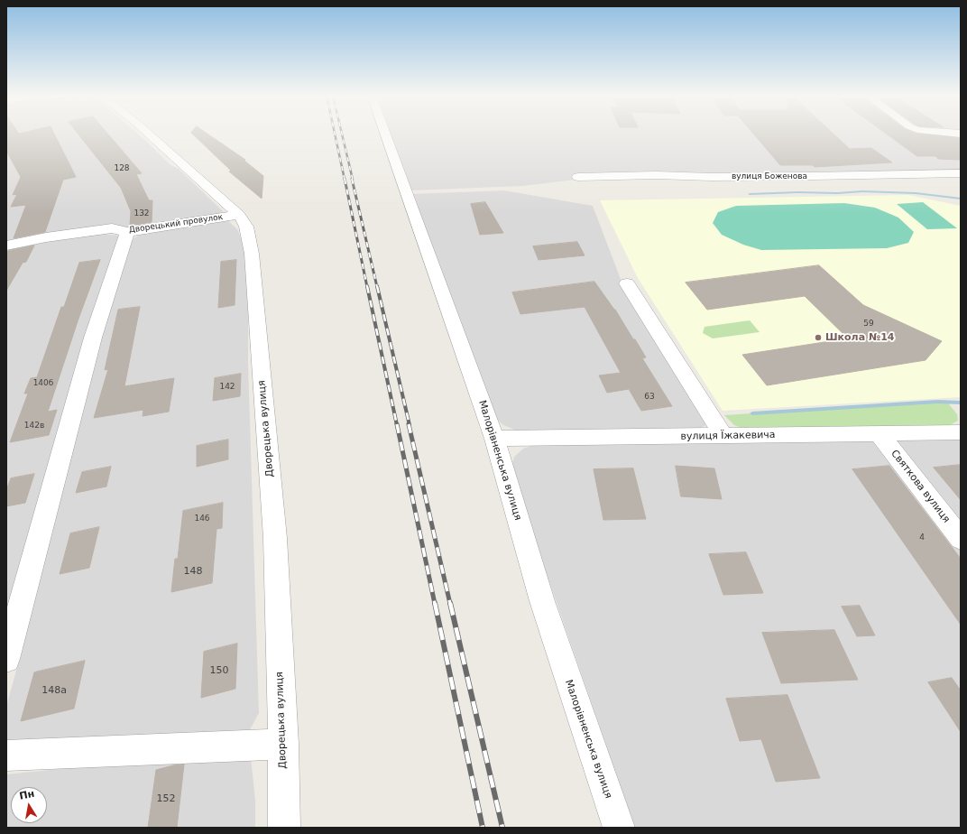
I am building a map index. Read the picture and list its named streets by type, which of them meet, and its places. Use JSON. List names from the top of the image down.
{
  "streets": {
    "street": [
      "вулиця Боженова",
      "Дворецький провулок",
      "Дворецька вулиця",
      "вулиця Їжакевича",
      "Малорівненська вулиця",
      "Святкова вулиця"
    ]
  },
  "crossings": [
    ["Дворецький провулок", "Дворецька вулиця"],
    ["вулиця Їжакевича", "Малорівненська вулиця"],
    ["вулиця Їжакевича", "Святкова вулиця"]
  ],
  "places": ["Школа №14"],
  "house_numbers": [
    "128",
    "132",
    "59",
    "140б",
    "142",
    "63",
    "142в",
    "146",
    "4",
    "148",
    "150",
    "148а",
    "152"
  ],
  "north": "top"
}
